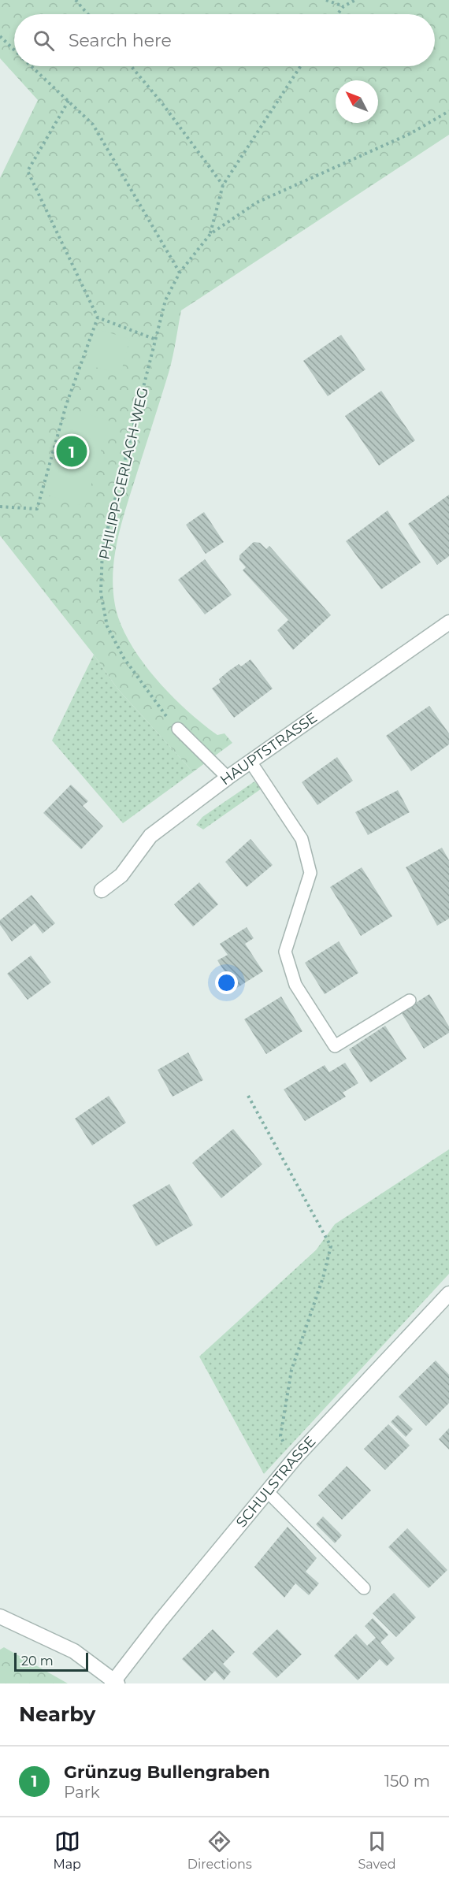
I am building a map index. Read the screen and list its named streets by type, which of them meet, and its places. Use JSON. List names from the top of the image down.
{
  "streets": {
    "street": ["HAUPTSTRASSE", "SCHULSTRASSE"],
    "path": ["PHILIPP-GERLACH-WEG"]
  },
  "scale_bar": "20 m",
  "north": "top left",
  "page": {
    "search": "Search here",
    "pins": "1",
    "scale": "20 m",
    "heading": "Nearby",
    "list": [
      {
        "mark": "1",
        "name": "Grünzug Bullengraben",
        "note": "Park",
        "value": "150 m"
      }
    ],
    "nav": ["Map", "Directions", "Saved"]
  }
}
